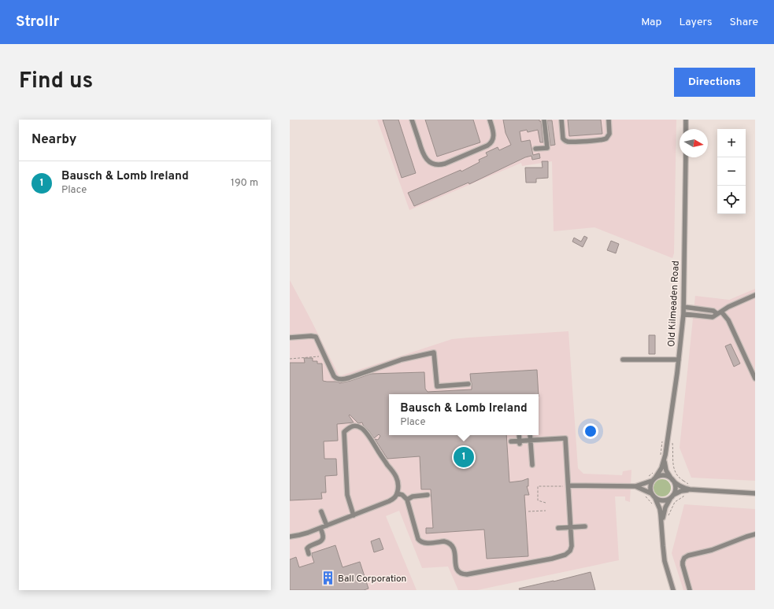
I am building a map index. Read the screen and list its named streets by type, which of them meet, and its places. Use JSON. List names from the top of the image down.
{
  "streets": {
    "street": ["Old Kilmeaden Road"]
  },
  "places": {
    "building": ["Ball Corporation"]
  },
  "north": "right",
  "page": {
    "header": "Strollr",
    "nav": ["Map", "Layers", "Share"],
    "title": "Find us",
    "buttons": "Directions",
    "heading": "Nearby",
    "map_buttons": ["+", "−"],
    "list": [
      {
        "mark": "1",
        "name": "Bausch & Lomb Ireland",
        "note": "Place",
        "value": "190 m"
      }
    ],
    "popup": ["Bausch & Lomb Ireland", "Place"],
    "pins": "1"
  }
}
